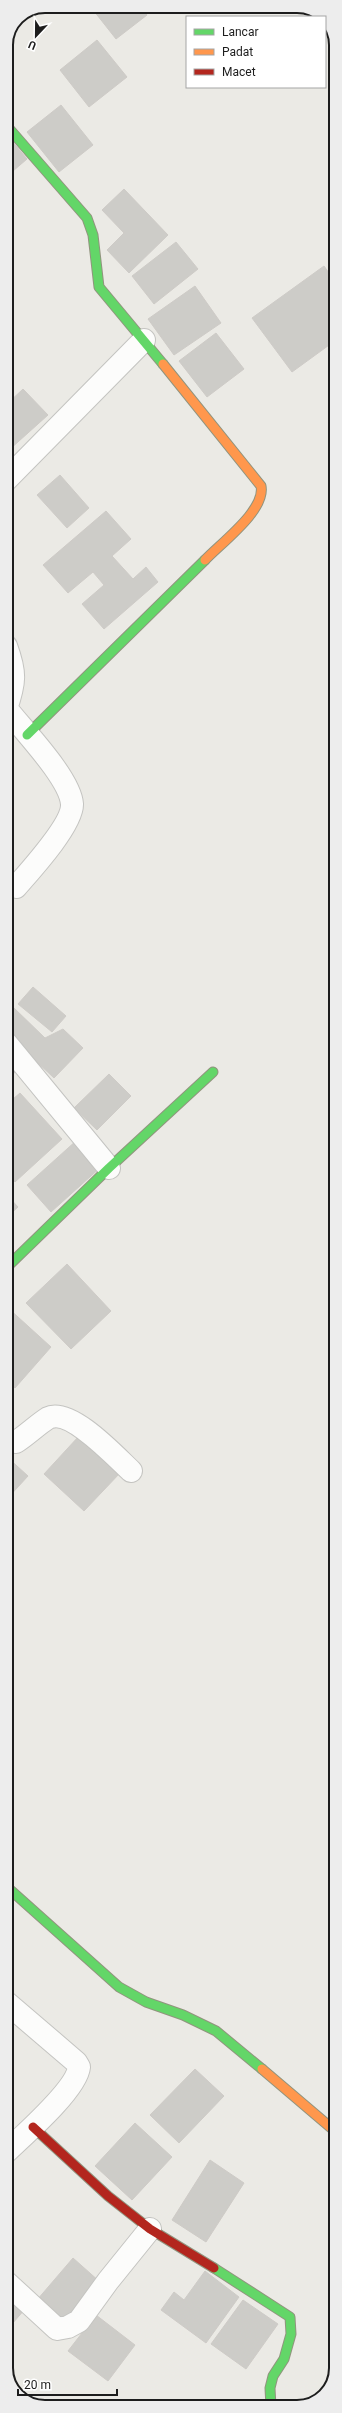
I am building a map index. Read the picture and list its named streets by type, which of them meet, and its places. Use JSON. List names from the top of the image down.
{
  "legend": ["Lancar", "Padat", "Macet"],
  "scale_bar": "20 m",
  "north": "bottom"
}
